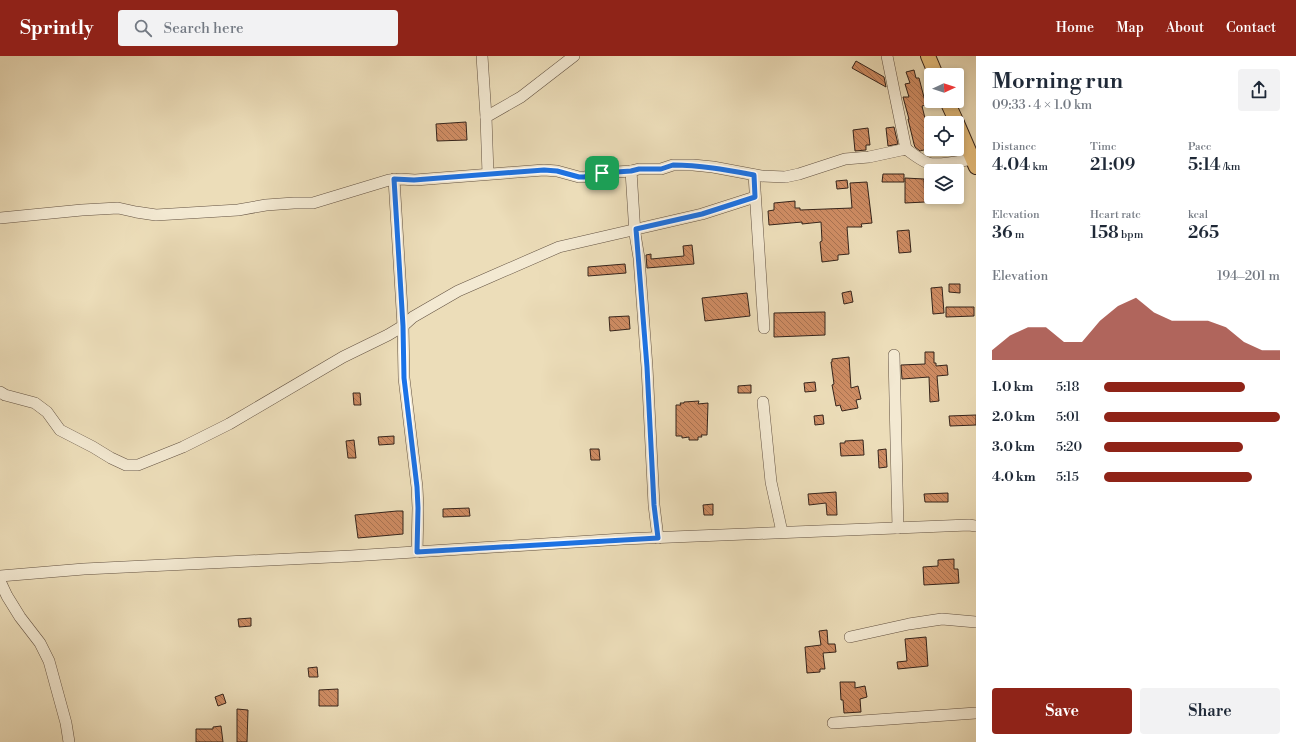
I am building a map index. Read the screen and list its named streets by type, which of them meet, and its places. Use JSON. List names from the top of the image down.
{
  "north": "right",
  "page": {
    "header": "Sprintly",
    "search": "Search here",
    "nav": [
      "Home",
      "Map",
      "About",
      "Contact"
    ],
    "heading": ["Morning run", "09:33 · 4 × 1.0 km"],
    "stats": [
      ["Distance", "4.04 km"],
      ["Time", "21:09"],
      ["Pace", "5:14 /km"],
      ["Elevation", "36 m"],
      ["Heart rate", "158 bpm"],
      ["kcal", "265"]
    ],
    "chart": ["Elevation", "194–201 m"],
    "list": [
      {
        "name": "1.0 km",
        "note": "5:18"
      },
      {
        "name": "2.0 km",
        "note": "5:01"
      },
      {
        "name": "3.0 km",
        "note": "5:20"
      },
      {
        "name": "4.0 km",
        "note": "5:15"
      }
    ],
    "buttons": ["Save", "Share"]
  }
}
